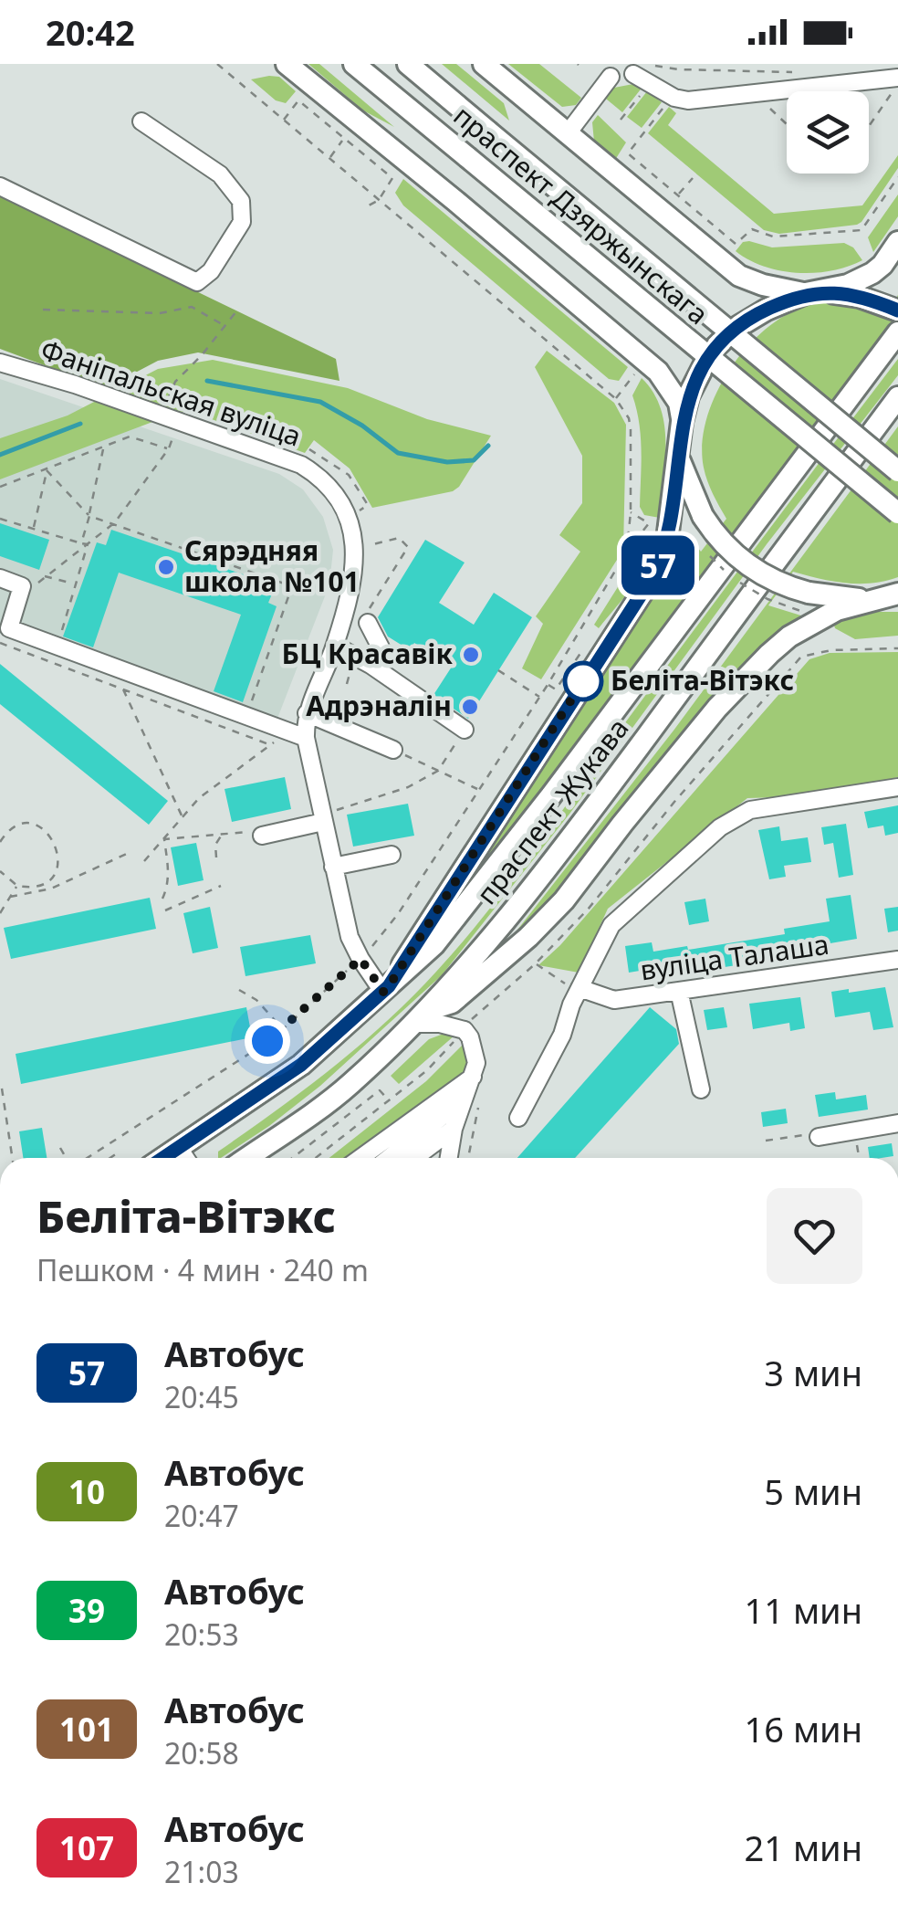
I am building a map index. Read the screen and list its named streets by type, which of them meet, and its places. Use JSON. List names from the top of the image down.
{
  "streets": {
    "main road": ["праспект Дзяржынскага", "праспект Жукава"],
    "street": ["Фаніпальская вуліца", "вуліца Талаша"]
  },
  "crossings": [
    ["Фаніпальская вуліца", "праспект Жукава"]
  ],
  "places": [
    "Сярэдняя школа №101",
    "БЦ Красавік",
    "Беліта-Вітэкс",
    "Адрэналін"
  ],
  "lines": ["bus line 57"],
  "page": {
    "status": "20:42",
    "on_map": "57",
    "heading": ["Беліта-Вітэкс", "Пешком · 4 мин · 240 m"],
    "list": [
      {
        "mark": "57",
        "name": "Автобус",
        "note": "20:45",
        "value": "3 мин"
      },
      {
        "mark": "10",
        "name": "Автобус",
        "note": "20:47",
        "value": "5 мин"
      },
      {
        "mark": "39",
        "name": "Автобус",
        "note": "20:53",
        "value": "11 мин"
      },
      {
        "mark": "101",
        "name": "Автобус",
        "note": "20:58",
        "value": "16 мин"
      },
      {
        "mark": "107",
        "name": "Автобус",
        "note": "21:03",
        "value": "21 мин"
      }
    ]
  }
}
